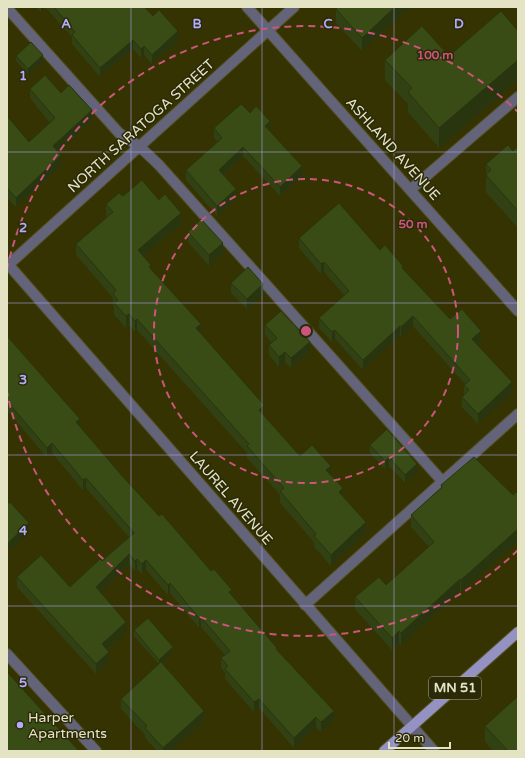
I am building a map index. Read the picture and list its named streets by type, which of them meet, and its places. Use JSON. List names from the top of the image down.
{
  "streets": {
    "main road": ["MN 51"],
    "street": ["NORTH SARATOGA STREET", "ASHLAND AVENUE", "LAUREL AVENUE"]
  },
  "crossings": [
    ["NORTH SARATOGA STREET", "ASHLAND AVENUE"],
    ["NORTH SARATOGA STREET", "LAUREL AVENUE"],
    ["LAUREL AVENUE", "MN 51"]
  ],
  "places": ["Harper Apartments"],
  "scale_bar": "20 m",
  "grid": {
    "columns": [
      "A",
      "B",
      "C",
      "D"
    ],
    "rows": [
      "1",
      "2",
      "3",
      "4",
      "5"
    ]
  },
  "rings": ["100 m", "50 m"]
}
